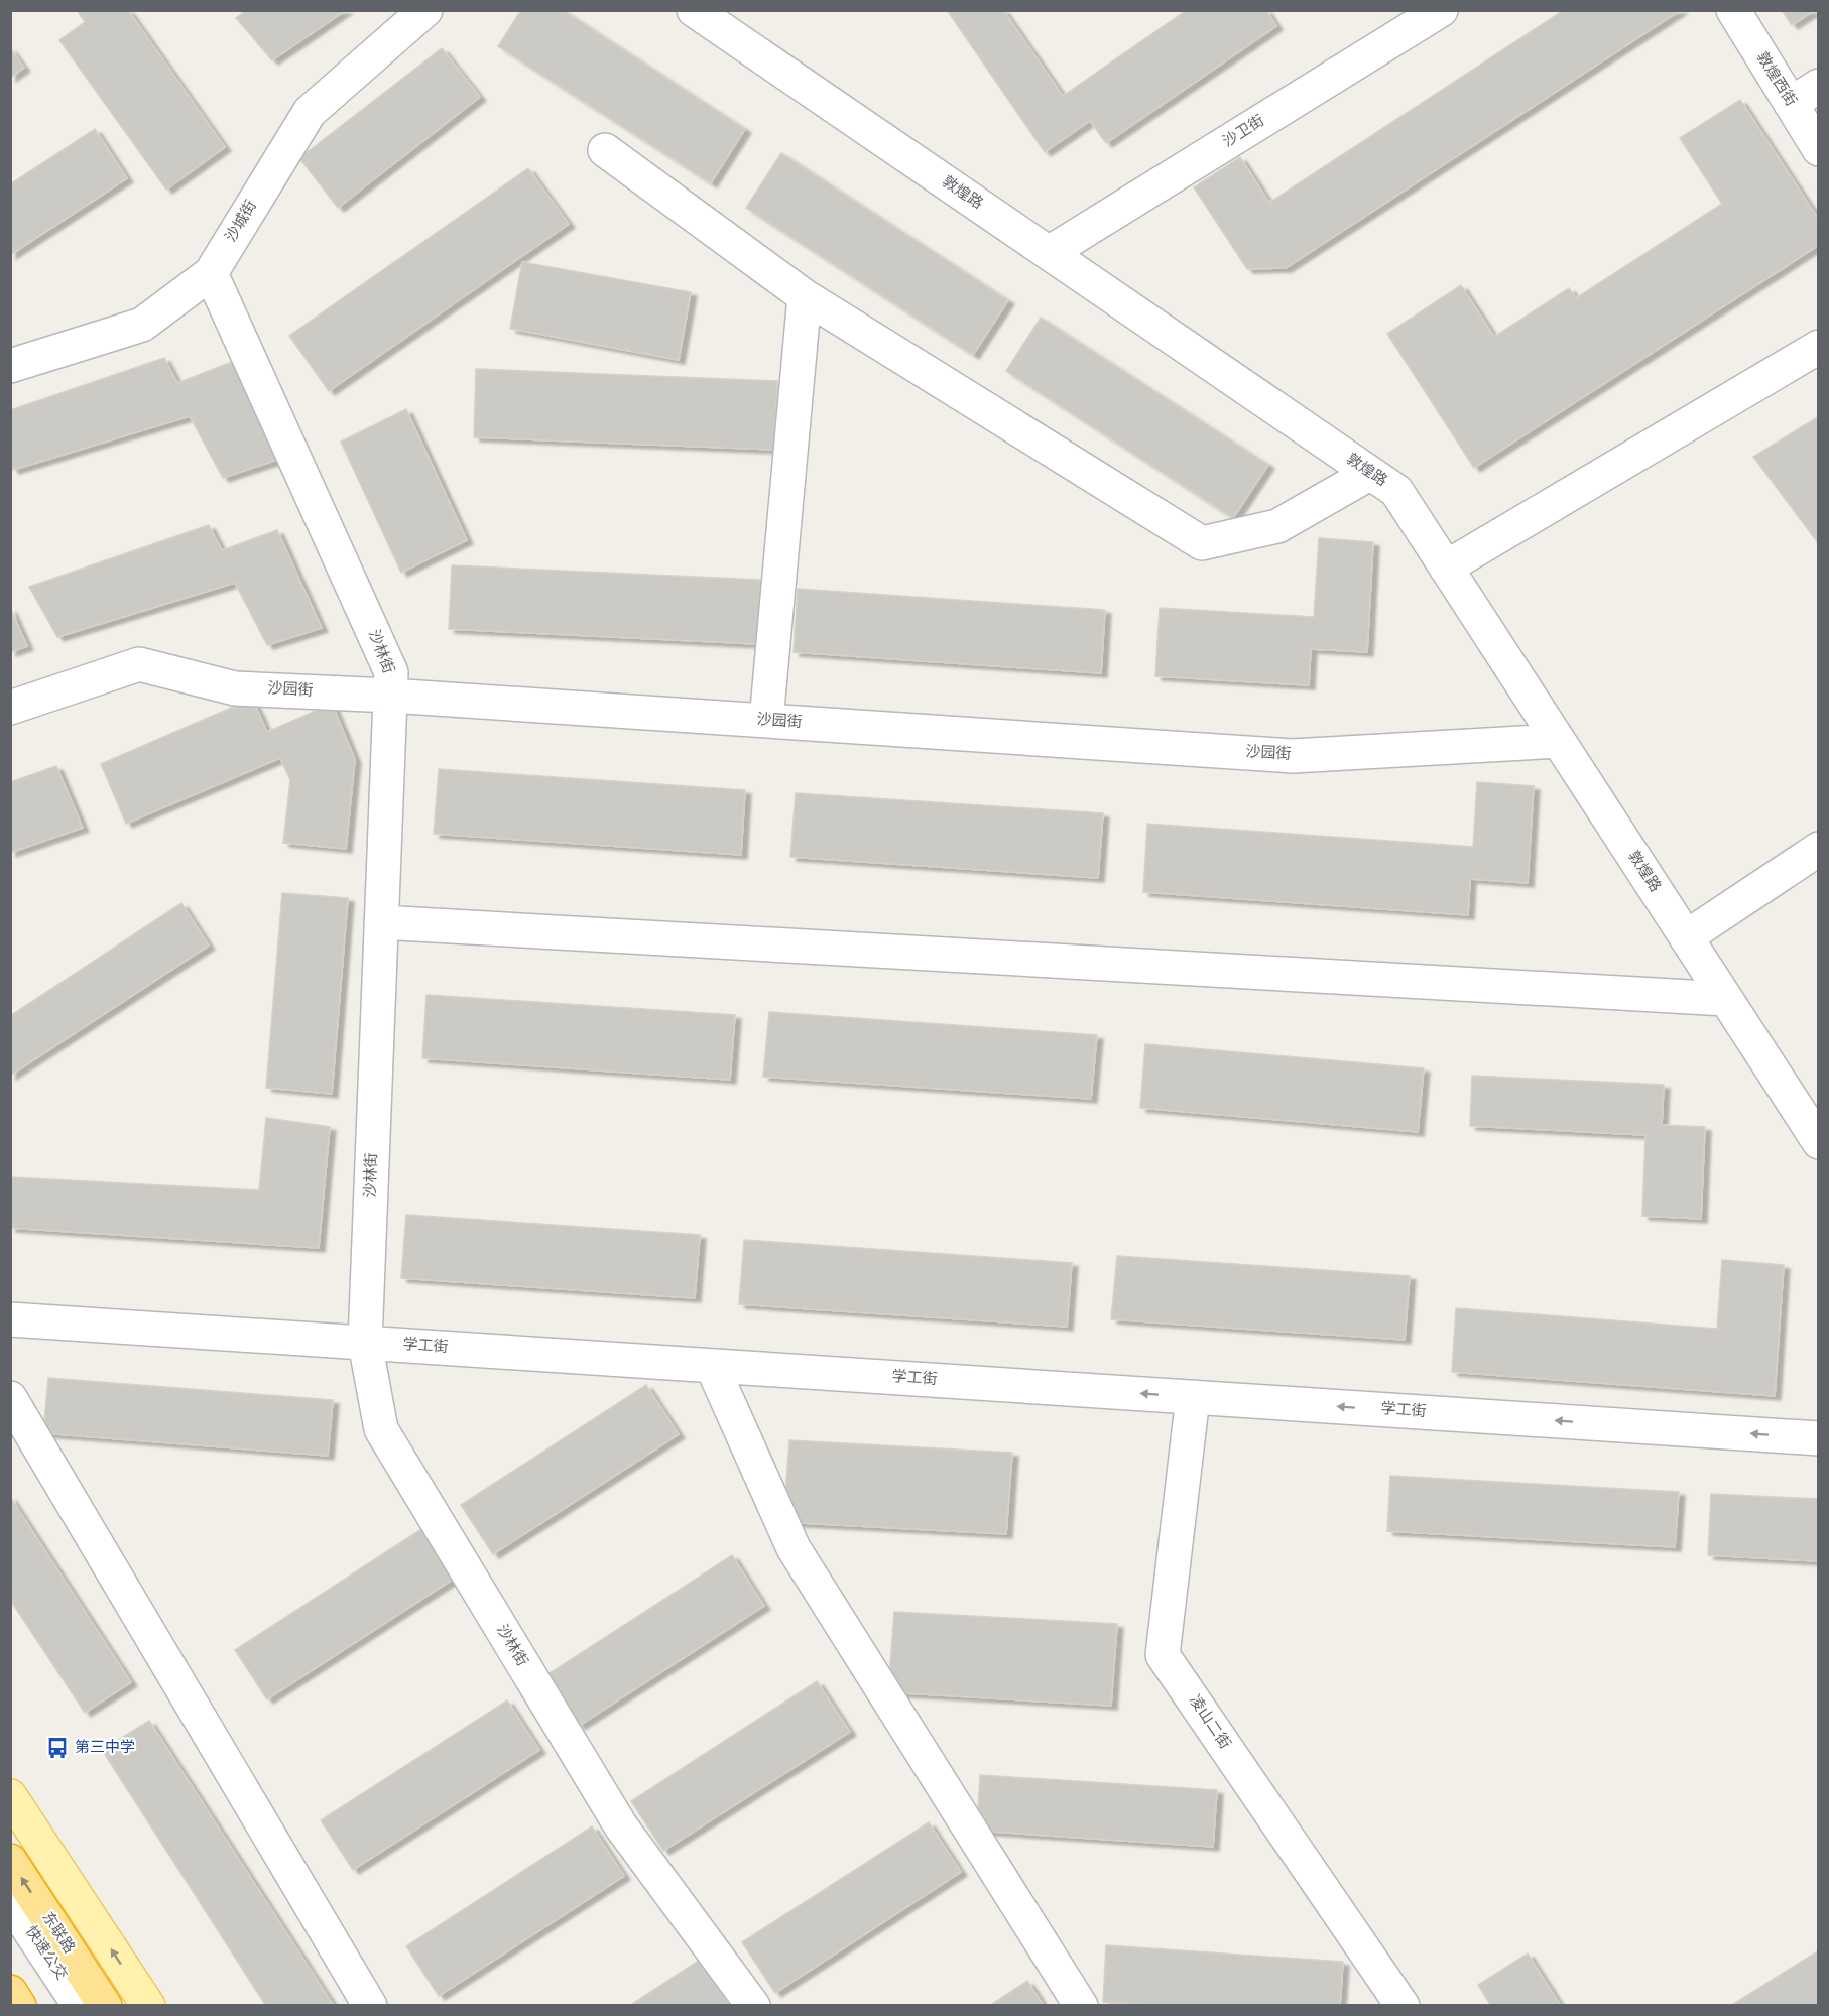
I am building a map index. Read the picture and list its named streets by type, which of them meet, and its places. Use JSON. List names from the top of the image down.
{
  "streets": {
    "highway": ["东联路"],
    "street": [
      "敦煌西街",
      "沙卫街",
      "敦煌路",
      "沙城街",
      "沙林街",
      "沙园街",
      "学工街",
      "凌山二街",
      "快速公交"
    ]
  },
  "crossings": [
    ["沙卫街", "敦煌路"],
    ["敦煌路", "沙园街"],
    ["沙城街", "沙林街"],
    ["沙林街", "沙园街"],
    ["沙林街", "学工街"],
    ["学工街", "凌山二街"]
  ],
  "one_way": ["学工街", "东联路"],
  "places": {
    "bus stop": ["第三中学"]
  }
}
